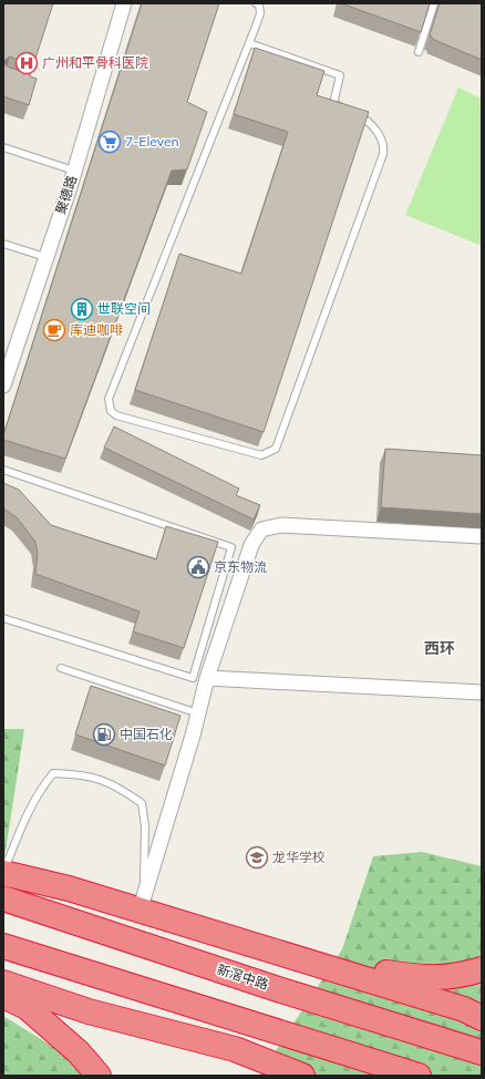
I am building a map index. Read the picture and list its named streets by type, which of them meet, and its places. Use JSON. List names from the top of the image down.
{
  "streets": {
    "highway": ["新滘中路"],
    "street": ["聚德路"]
  },
  "districts": ["西环"],
  "places": {
    "hospital": ["广州和平骨科医院"],
    "supermarket": ["7-Eleven"],
    "building": ["世联空间"],
    "cafe": ["库迪咖啡"],
    "public building": ["京东物流"],
    "fuel station": ["中国石化"],
    "school or university": ["龙华学校"]
  }
}
